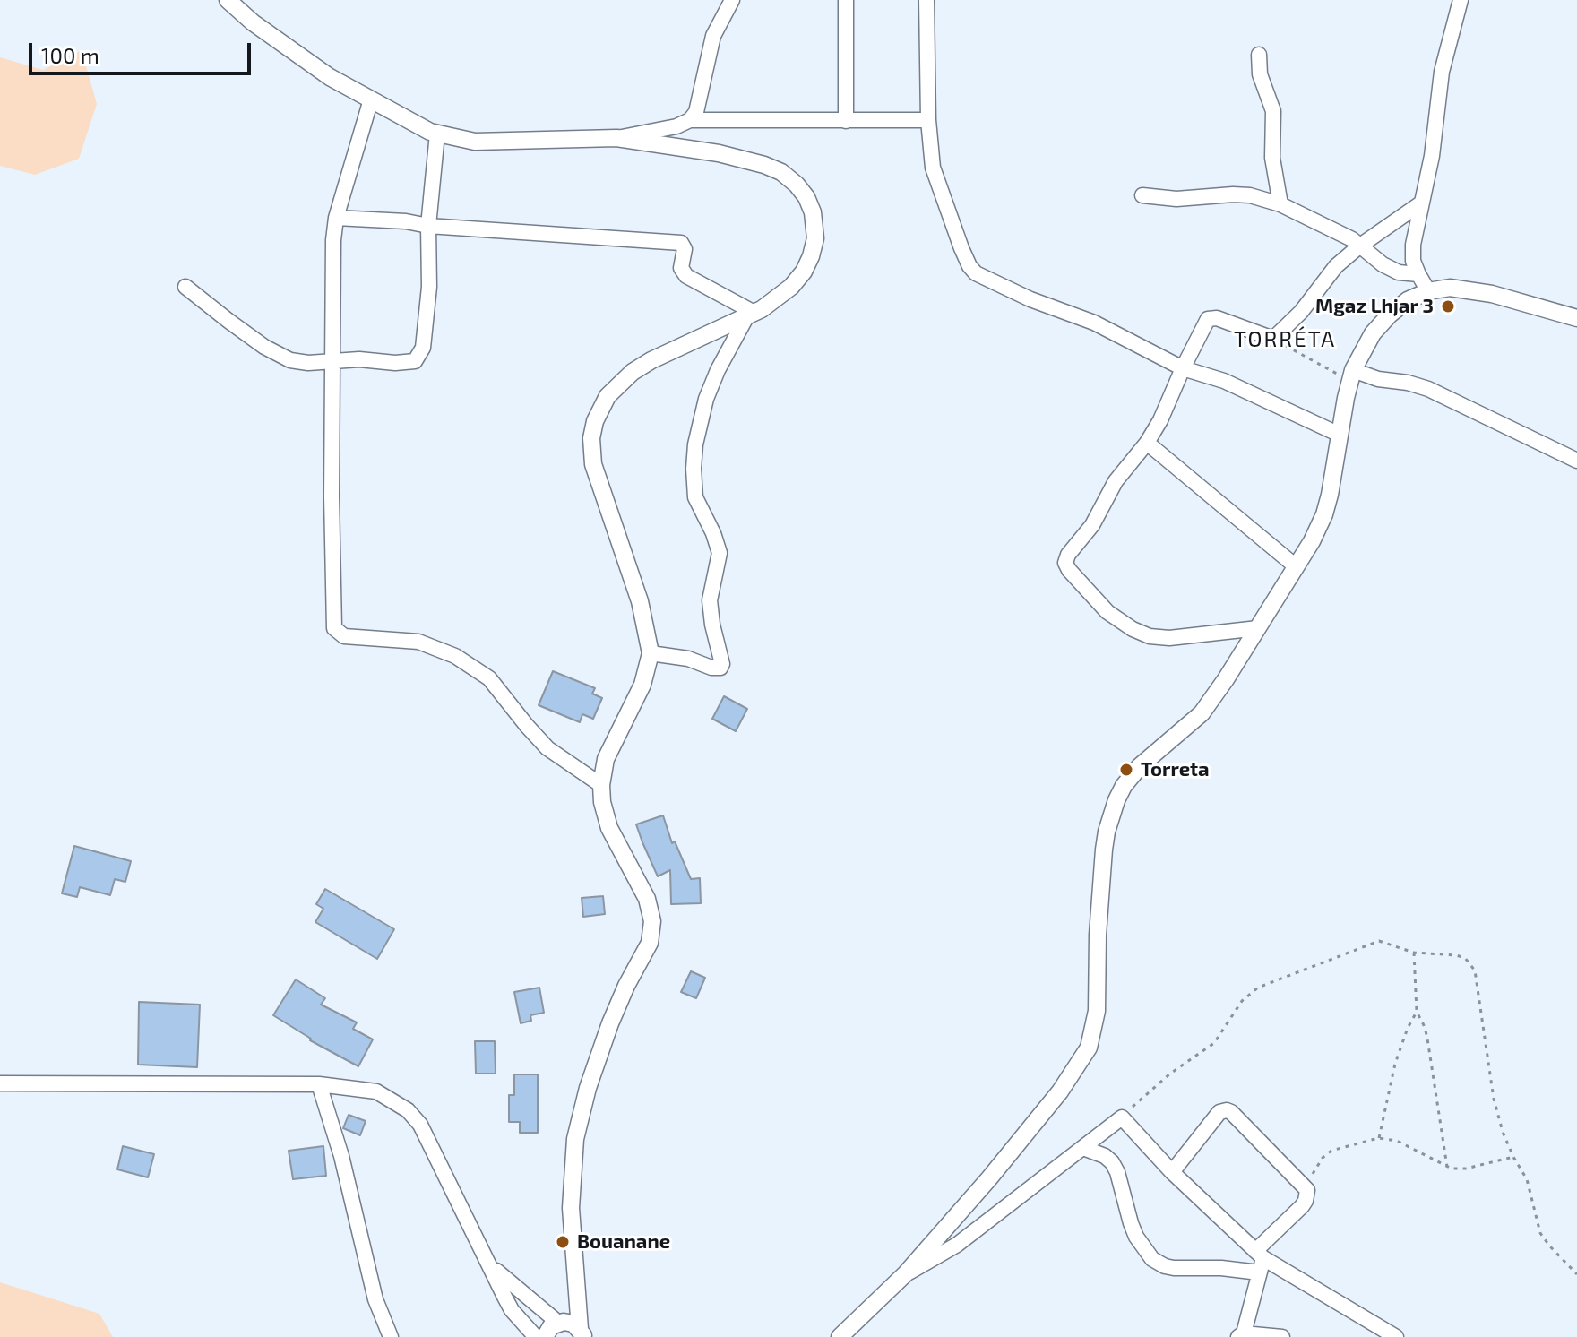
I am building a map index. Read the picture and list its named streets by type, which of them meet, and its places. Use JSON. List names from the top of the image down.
{
  "districts": ["TORRÉTA"],
  "places": ["Mgaz Lhjar 3", "Torreta", "Bouanane"],
  "scale_bar": "100 m"
}
